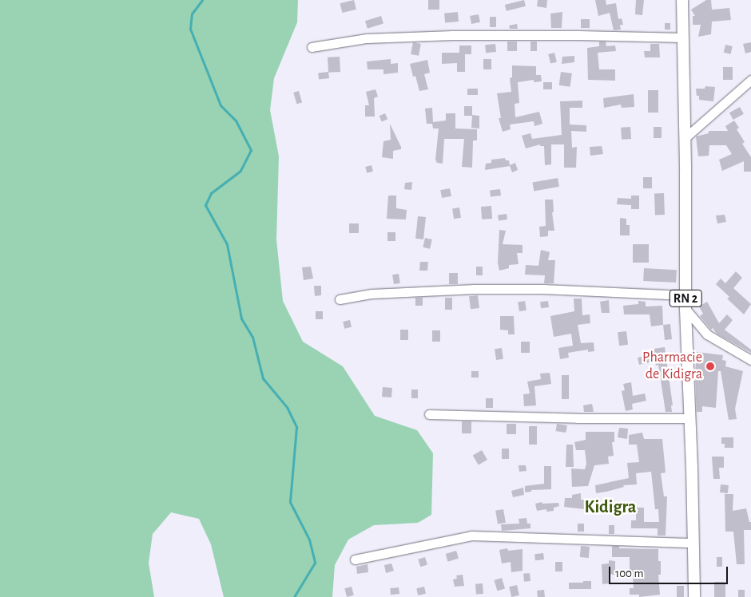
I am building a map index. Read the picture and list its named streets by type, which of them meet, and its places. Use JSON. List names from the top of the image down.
{
  "streets": {
    "main road": ["RN 2"]
  },
  "districts": ["Kidigra"],
  "places": ["Pharmacie de Kidigra"],
  "scale_bar": "100 m"
}
